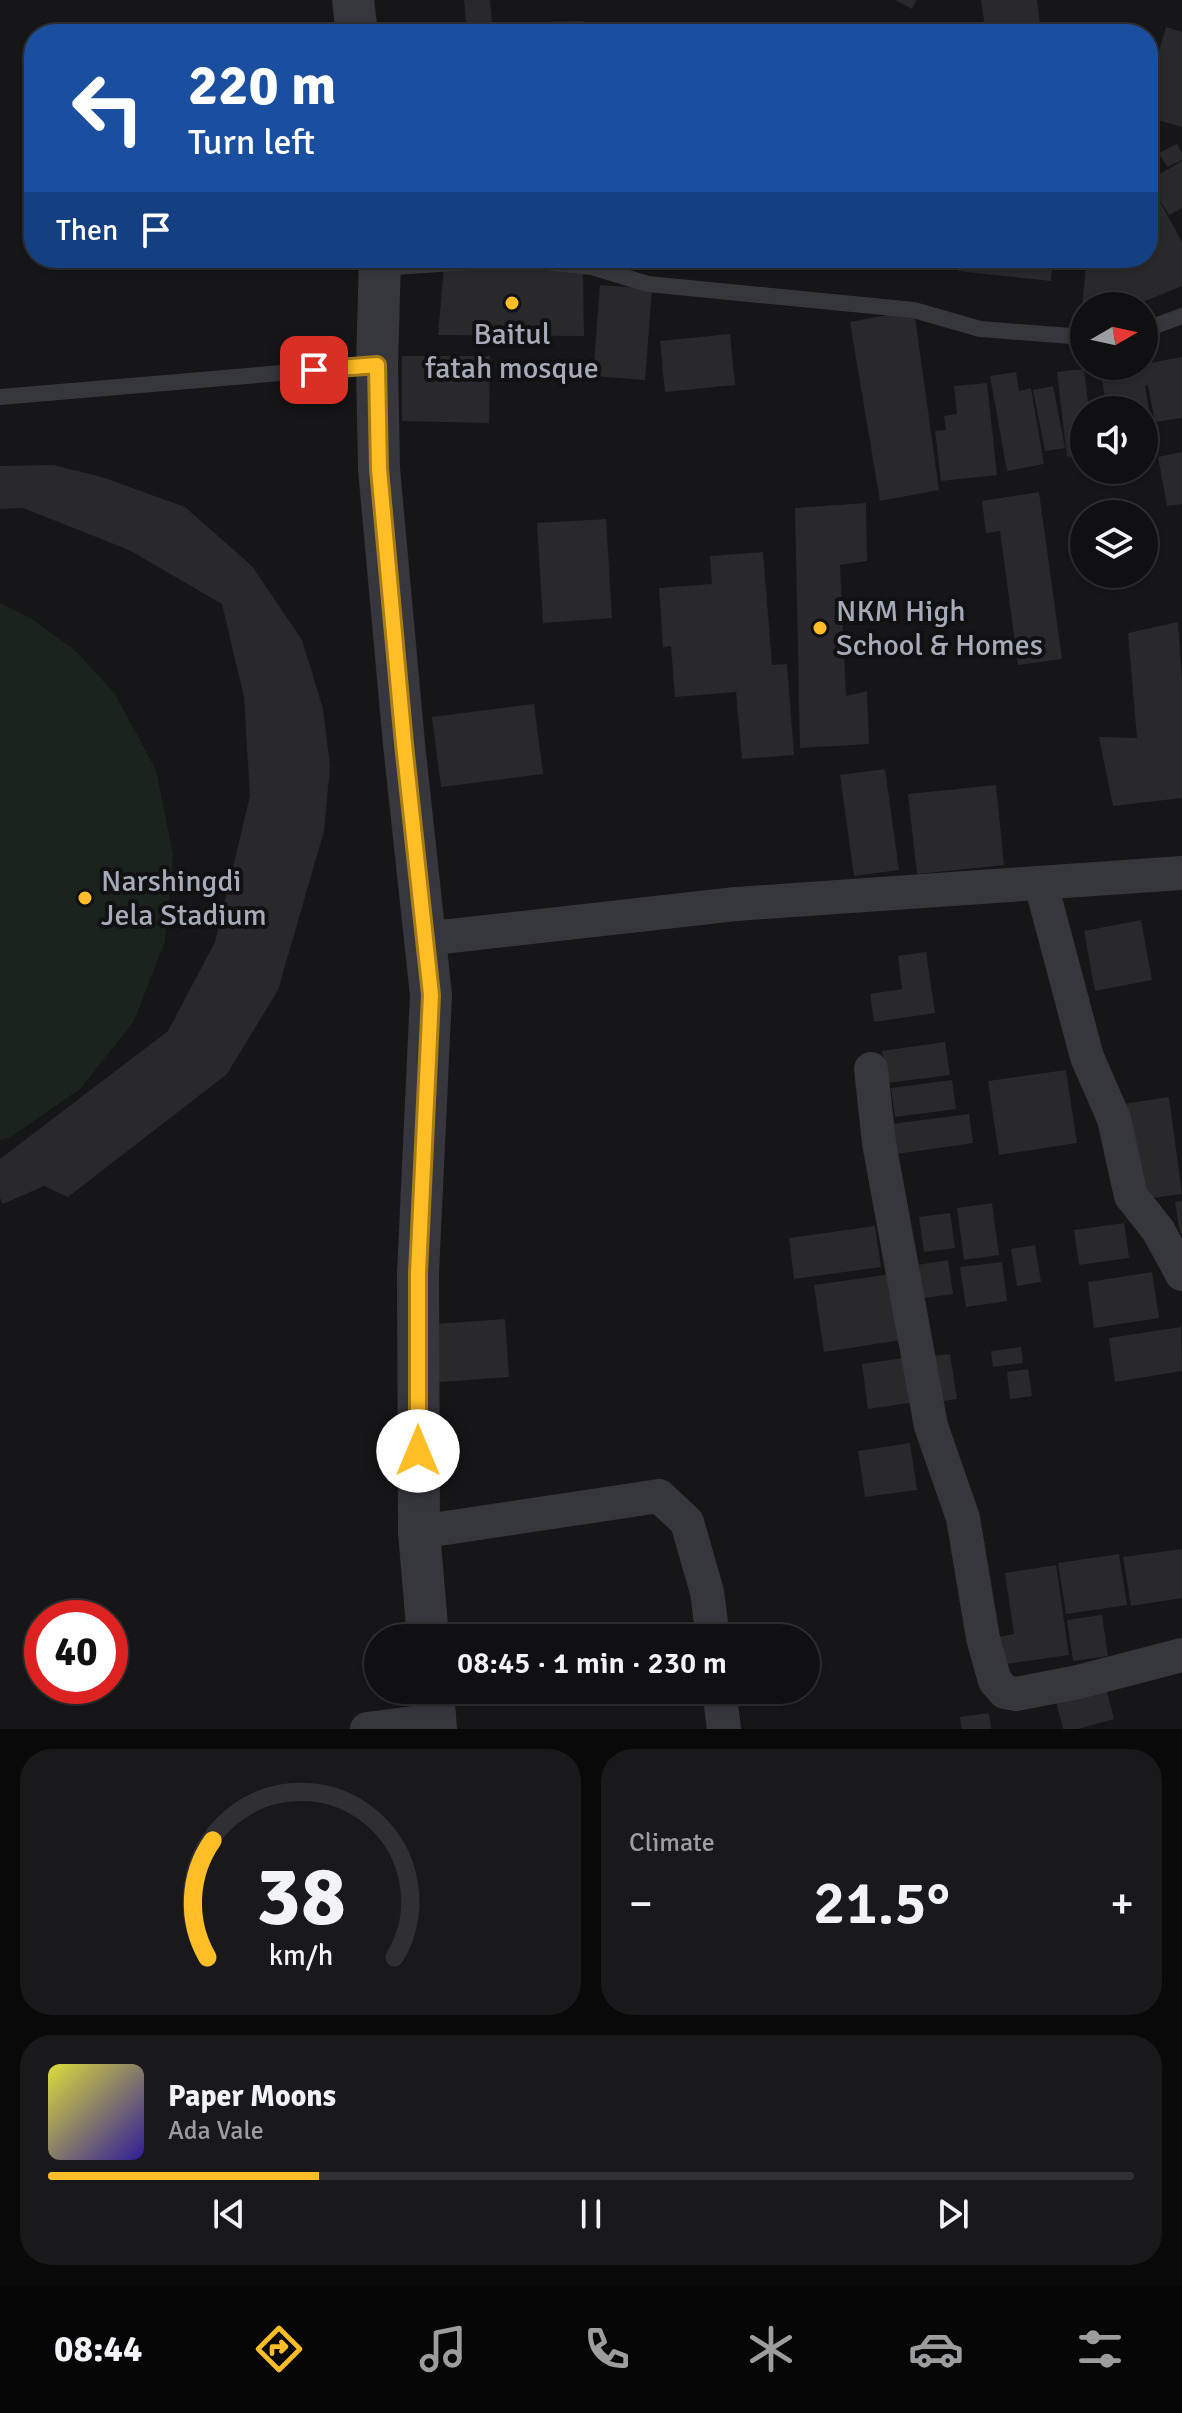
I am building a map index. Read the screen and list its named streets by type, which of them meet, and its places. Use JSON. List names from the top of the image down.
{
  "places": ["Baitul fatah mosque", "NKM High School & Homes", "Narshingdi Jela Stadium"],
  "north": "right",
  "page": {
    "turn": ["220 m", "Turn left"],
    "then": "Then",
    "limit": "40",
    "trip": "08:45 · 1 min · 230 m",
    "tile": "Climate",
    "heat": ["−", "21.5°", "+"],
    "song": ["Paper Moons", "Ada Vale"],
    "tabs": "08:44",
    "gauge": ["38", "km/h"]
  }
}
